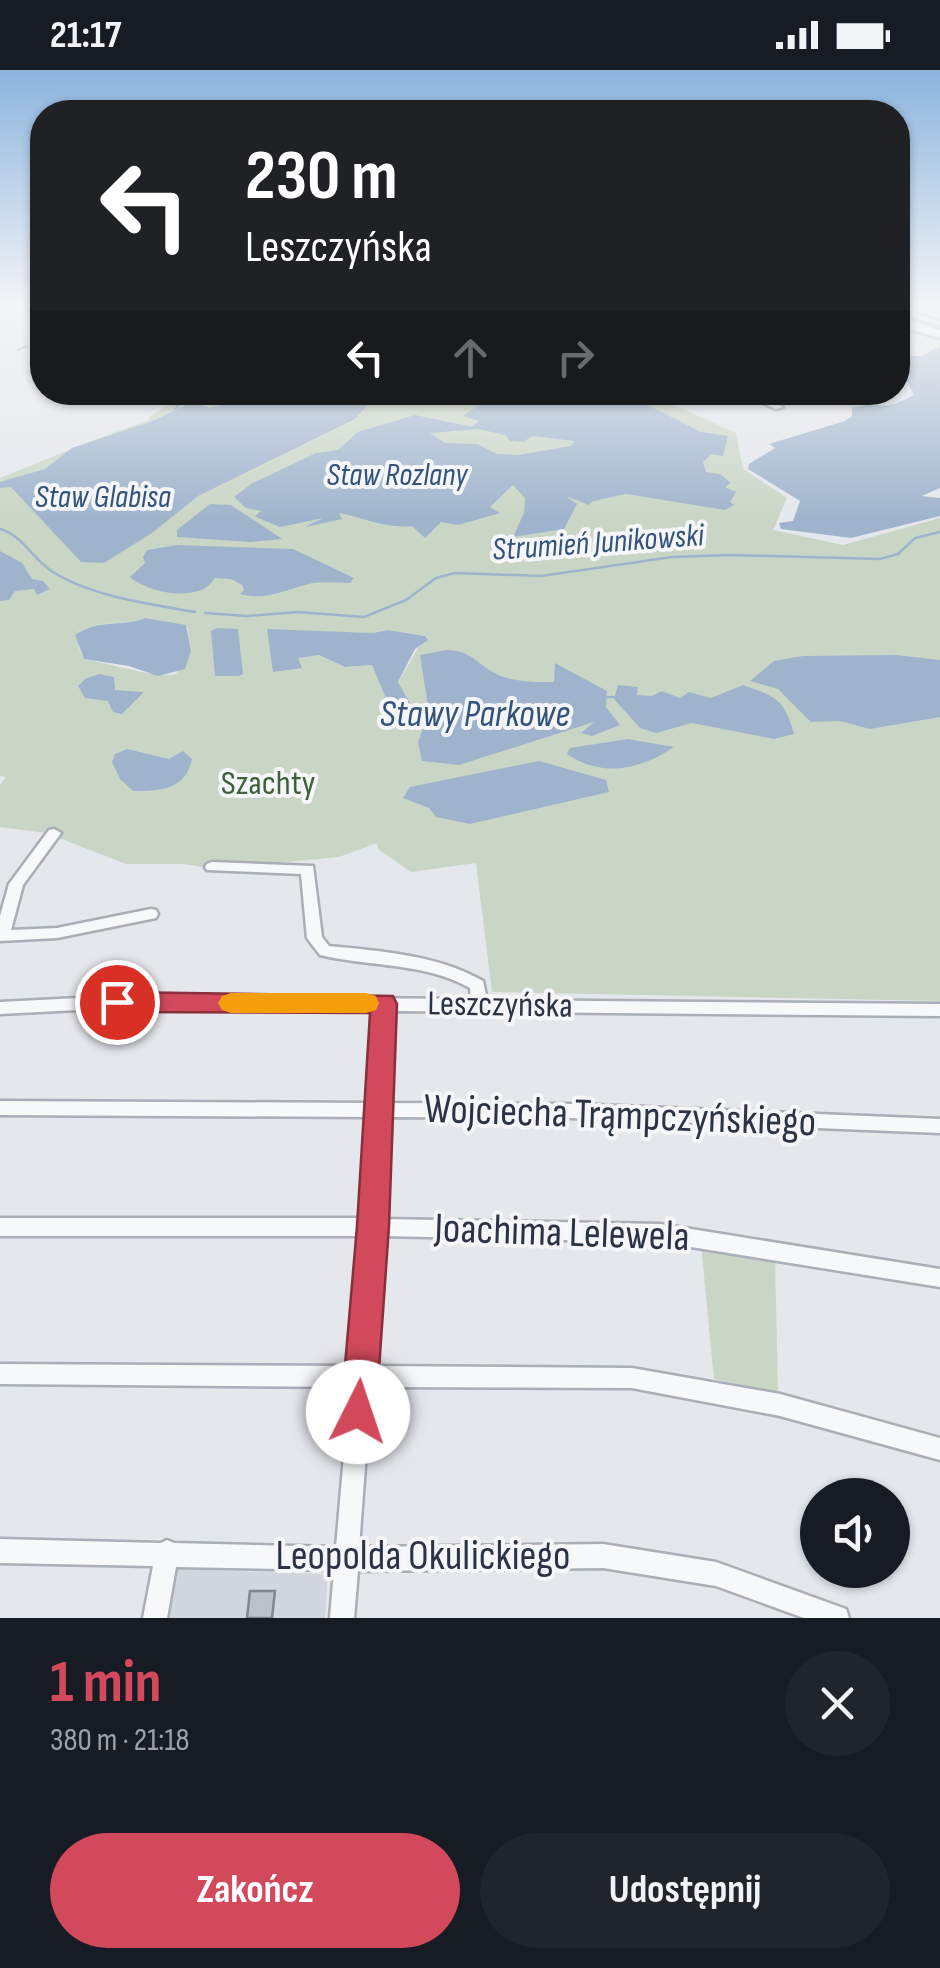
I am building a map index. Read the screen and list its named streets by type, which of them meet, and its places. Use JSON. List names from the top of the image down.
{
  "streets": {
    "street": [
      "Leszczyńska",
      "Wojciecha Trąmpczyńskiego",
      "Joachima Lelewela",
      "Leopolda Okulickiego"
    ]
  },
  "water": [
    "Staw Rozlany",
    "Staw Glabisa",
    "Strumień Junikowski",
    "Stawy Parkowe"
  ],
  "parks": ["Szachty"],
  "page": {
    "status": "21:17",
    "turn": ["230 m", "Leszczyńska"],
    "heading": ["1 min", "380 m · 21:18"],
    "buttons": ["Zakończ", "Udostępnij"]
  }
}
